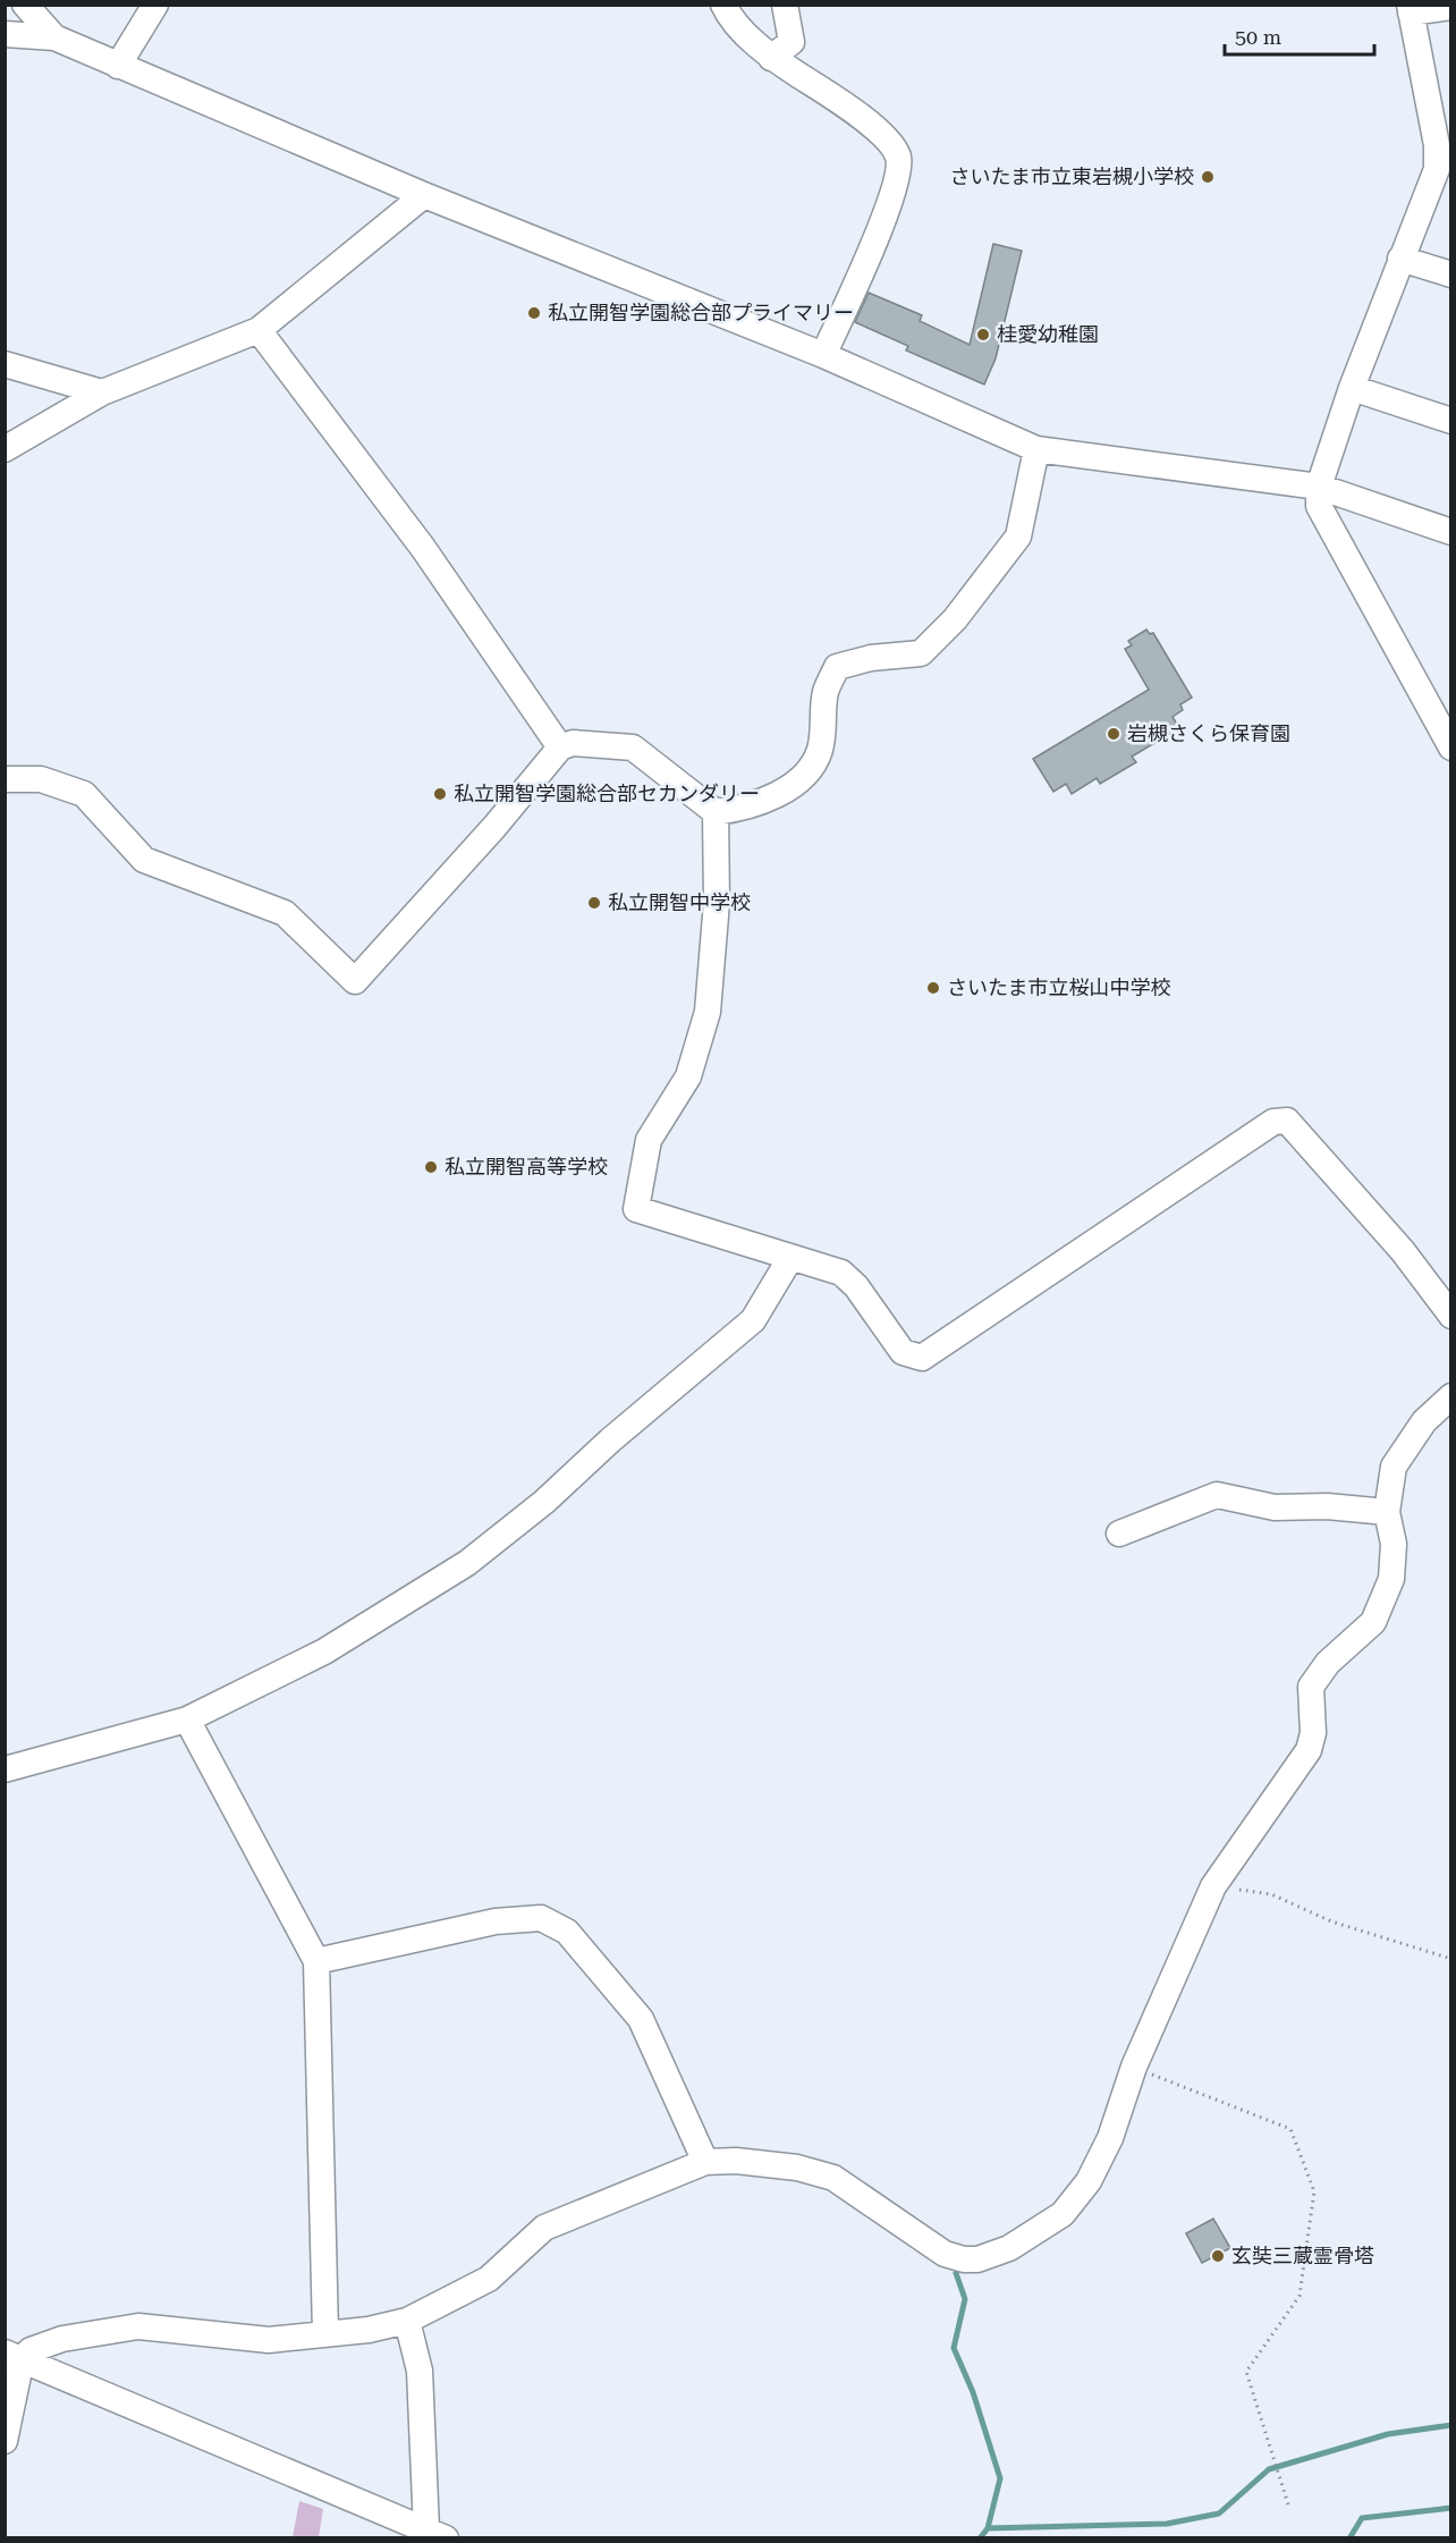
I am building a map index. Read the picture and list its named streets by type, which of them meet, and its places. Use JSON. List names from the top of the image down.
{
  "places": [
    "さいたま市立東岩槻小学校",
    "私立開智学園総合部プライマリー",
    "桂愛幼稚園",
    "岩槻さくら保育園",
    "私立開智学園総合部セカンダリー",
    "私立開智中学校",
    "さいたま市立桜山中学校",
    "私立開智高等学校",
    "玄奘三蔵霊骨塔"
  ],
  "scale_bar": "50 m"
}
